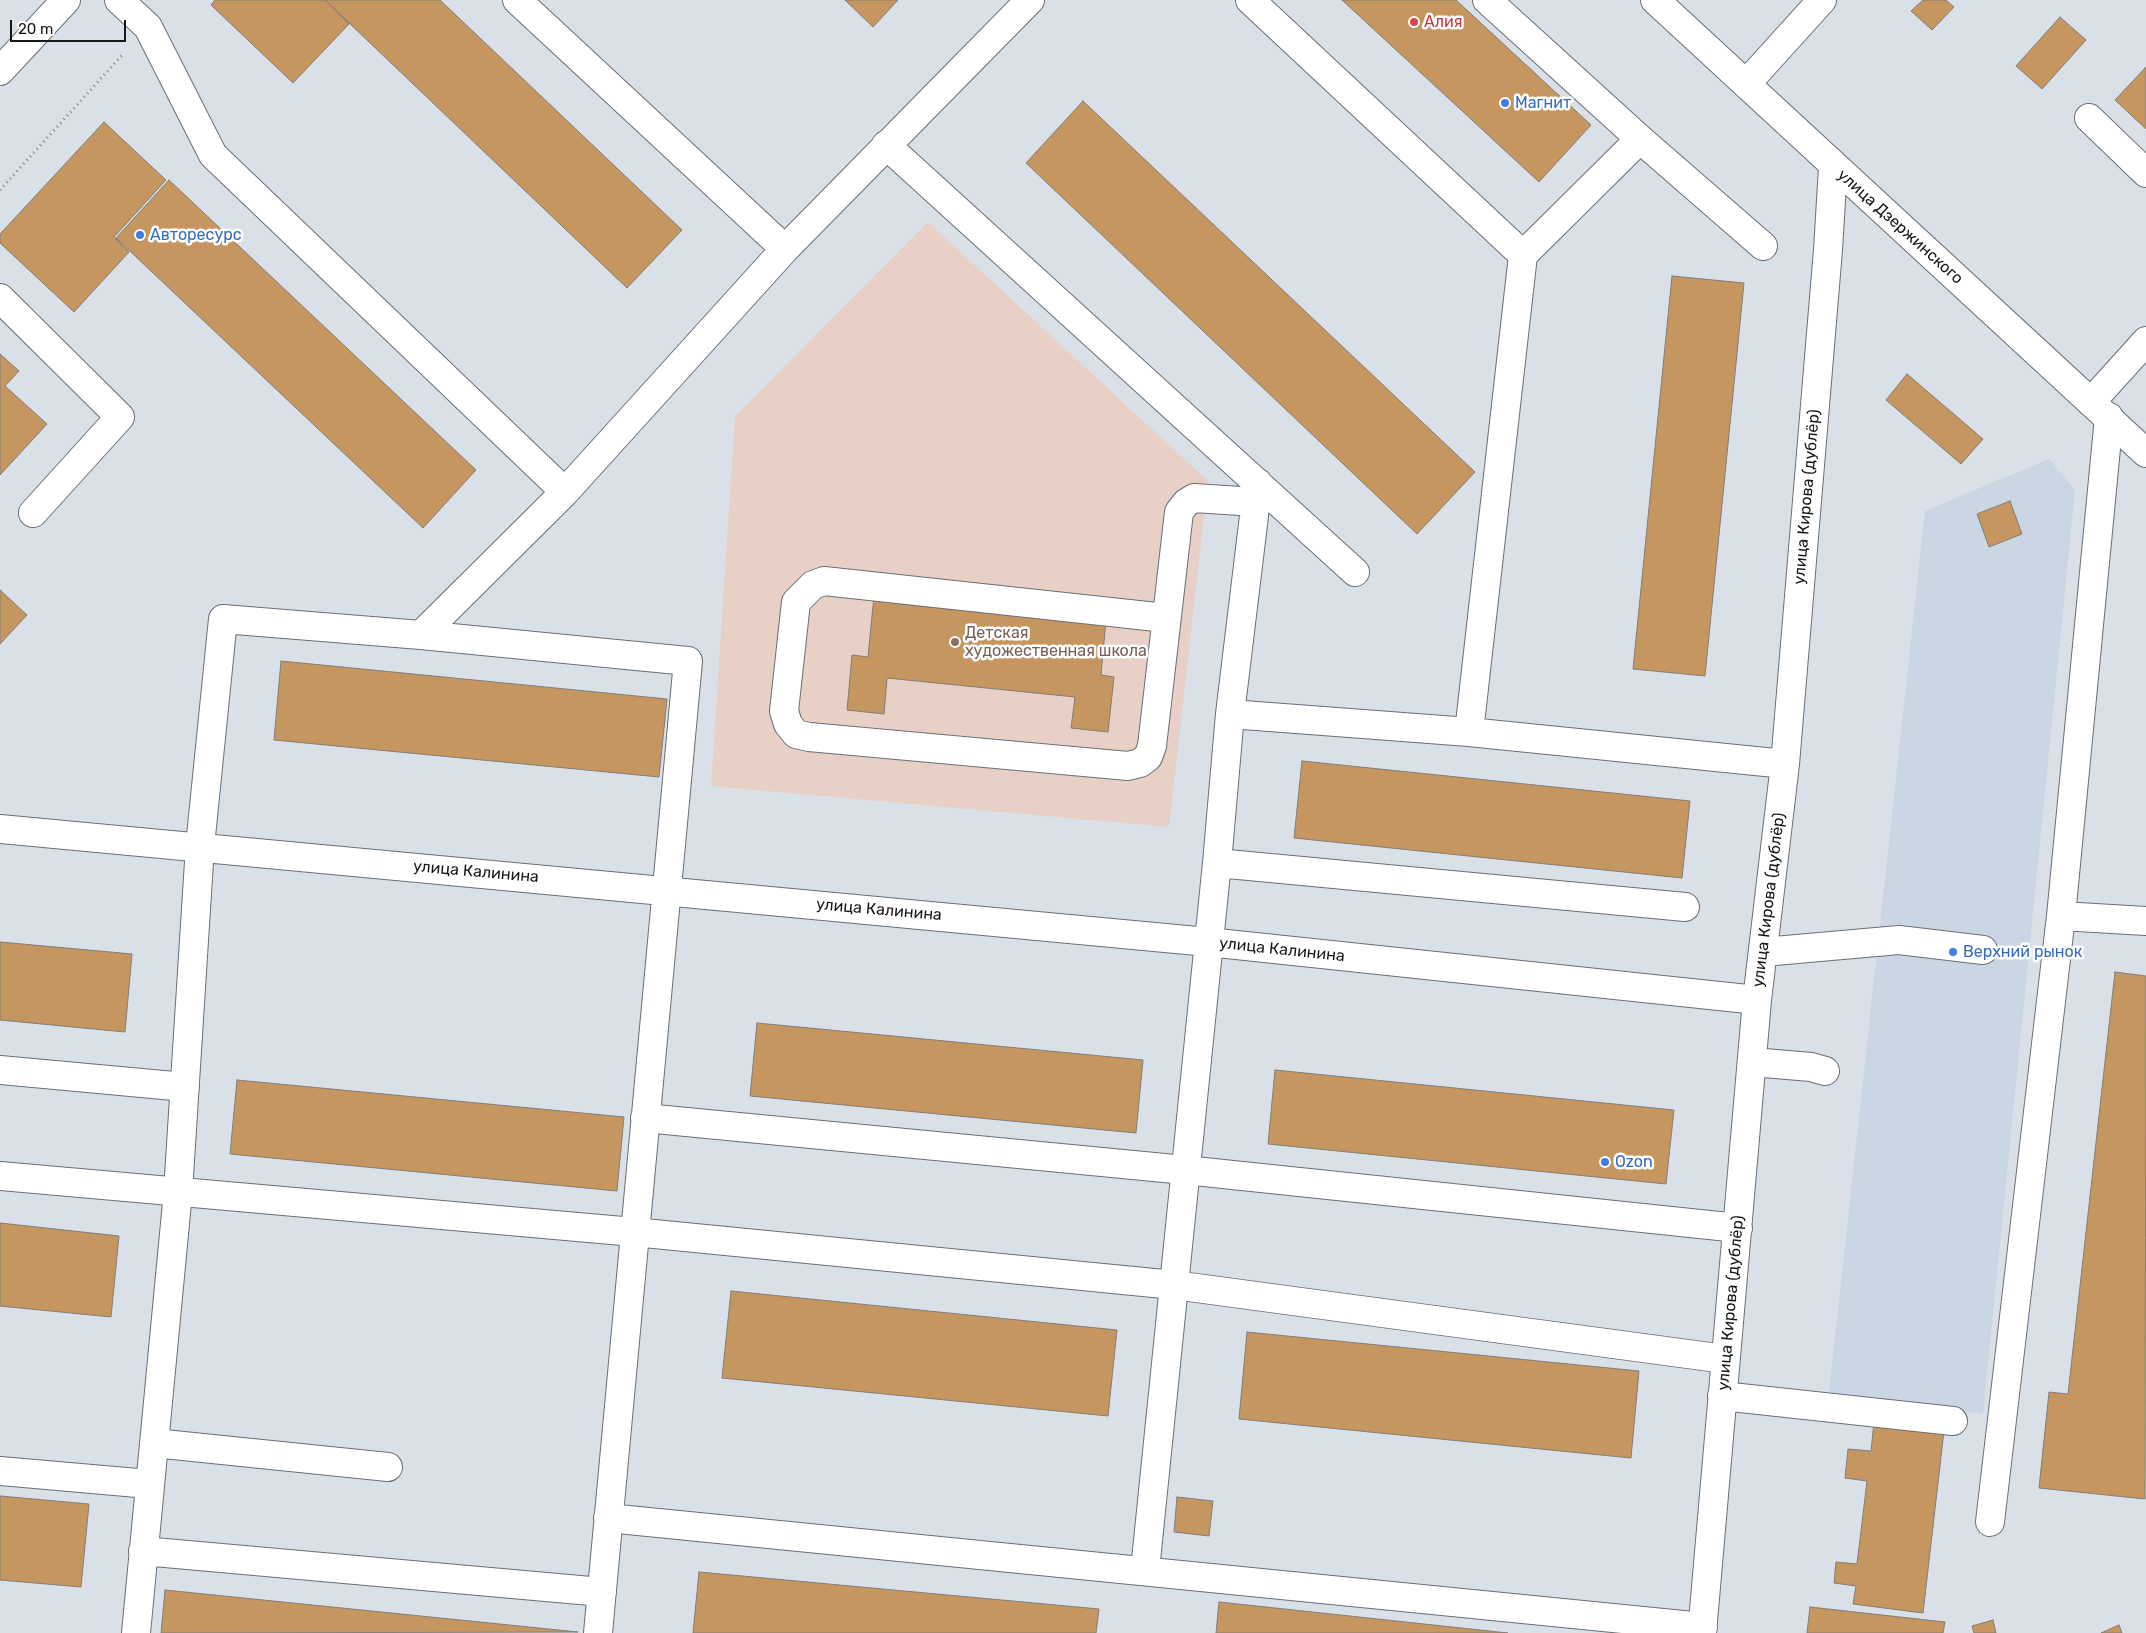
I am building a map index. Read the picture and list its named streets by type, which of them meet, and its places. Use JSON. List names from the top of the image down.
{
  "streets": {
    "street": ["улица Дзержинского", "улица Кирова (дублёр)", "улица Калинина"]
  },
  "crossings": [
    ["улица Дзержинского", "улица Кирова (дублёр)"],
    ["улица Кирова (дублёр)", "улица Калинина"]
  ],
  "places": [
    "Алия",
    "Магнит",
    "Авторесурс",
    "Детская художественная школа",
    "Верхний рынок",
    "Ozon"
  ],
  "scale_bar": "20 m"
}
